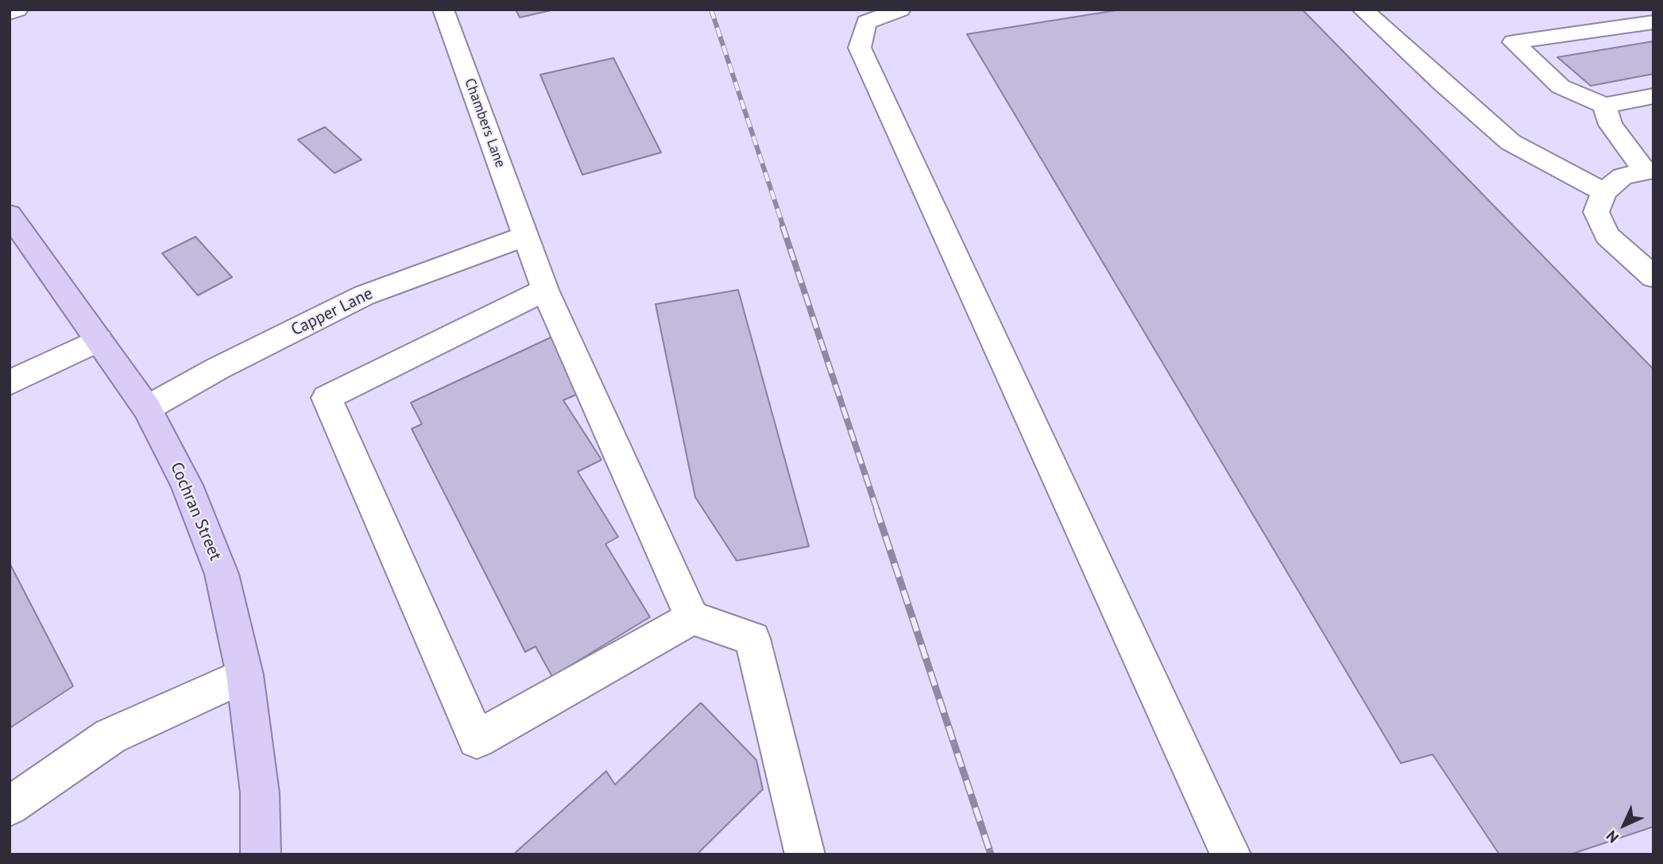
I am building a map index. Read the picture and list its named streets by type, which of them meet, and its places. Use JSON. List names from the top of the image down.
{
  "streets": {
    "main road": ["Cochran Street"],
    "street": ["Chambers Lane", "Capper Lane"]
  },
  "crossings": [
    ["Chambers Lane", "Capper Lane"],
    ["Capper Lane", "Cochran Street"]
  ],
  "north": "bottom left"
}
